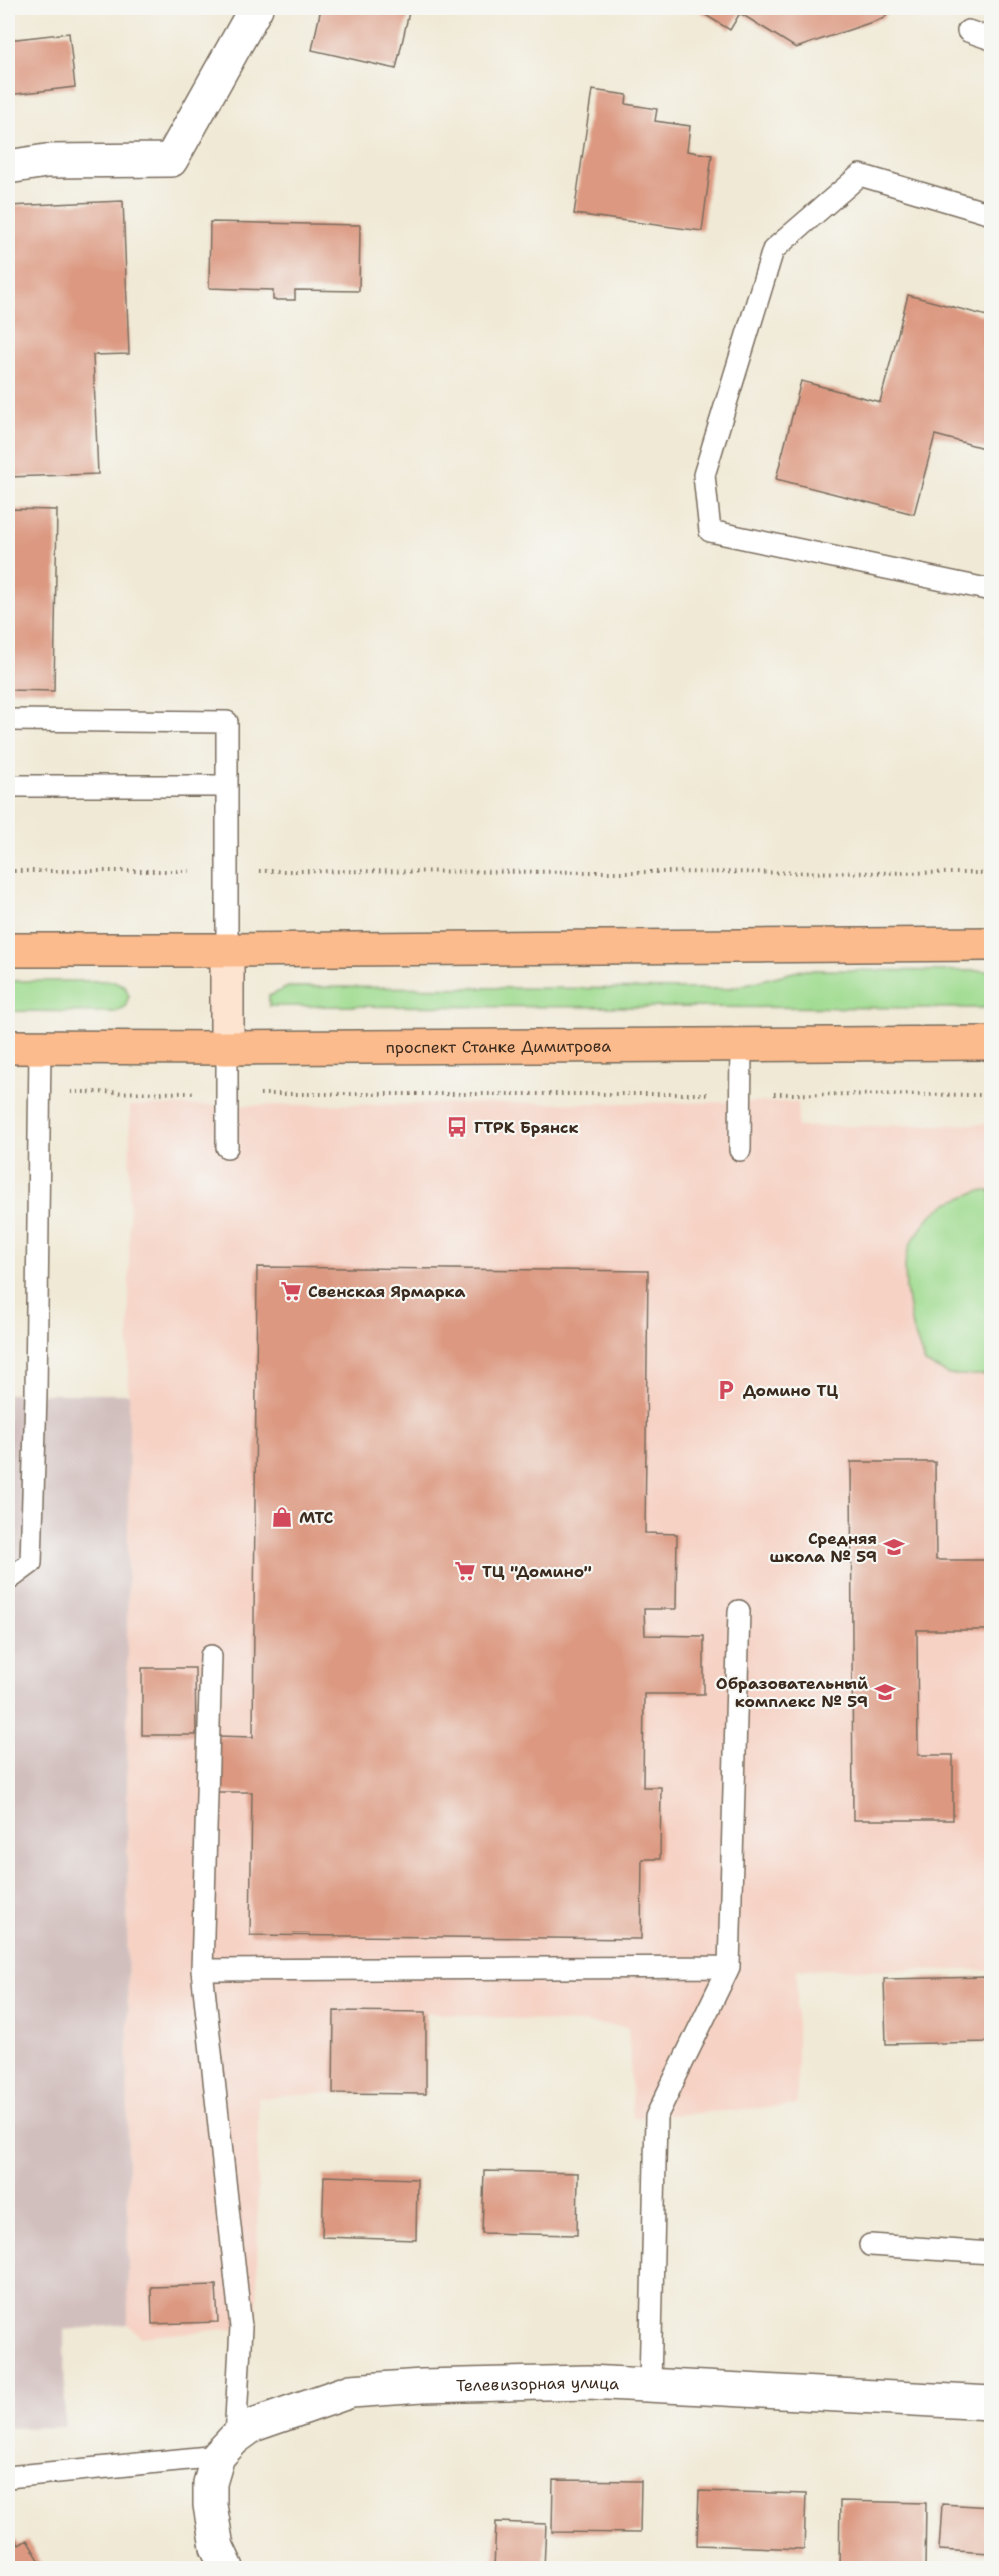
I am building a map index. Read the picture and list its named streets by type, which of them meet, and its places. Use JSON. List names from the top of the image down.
{
  "streets": {
    "main road": ["проспект Станке Димитрова"],
    "street": ["Телевизорная улица"]
  },
  "places": {
    "bus stop": ["ГТРК Брянск"],
    "supermarket": ["Свенская Ярмарка", "ТЦ \"Домино\""],
    "parking": ["Домино ТЦ"],
    "shop": ["МТС"],
    "school or university": ["Средняя школа № 59", "Образовательный комплекс № 59"]
  }
}
